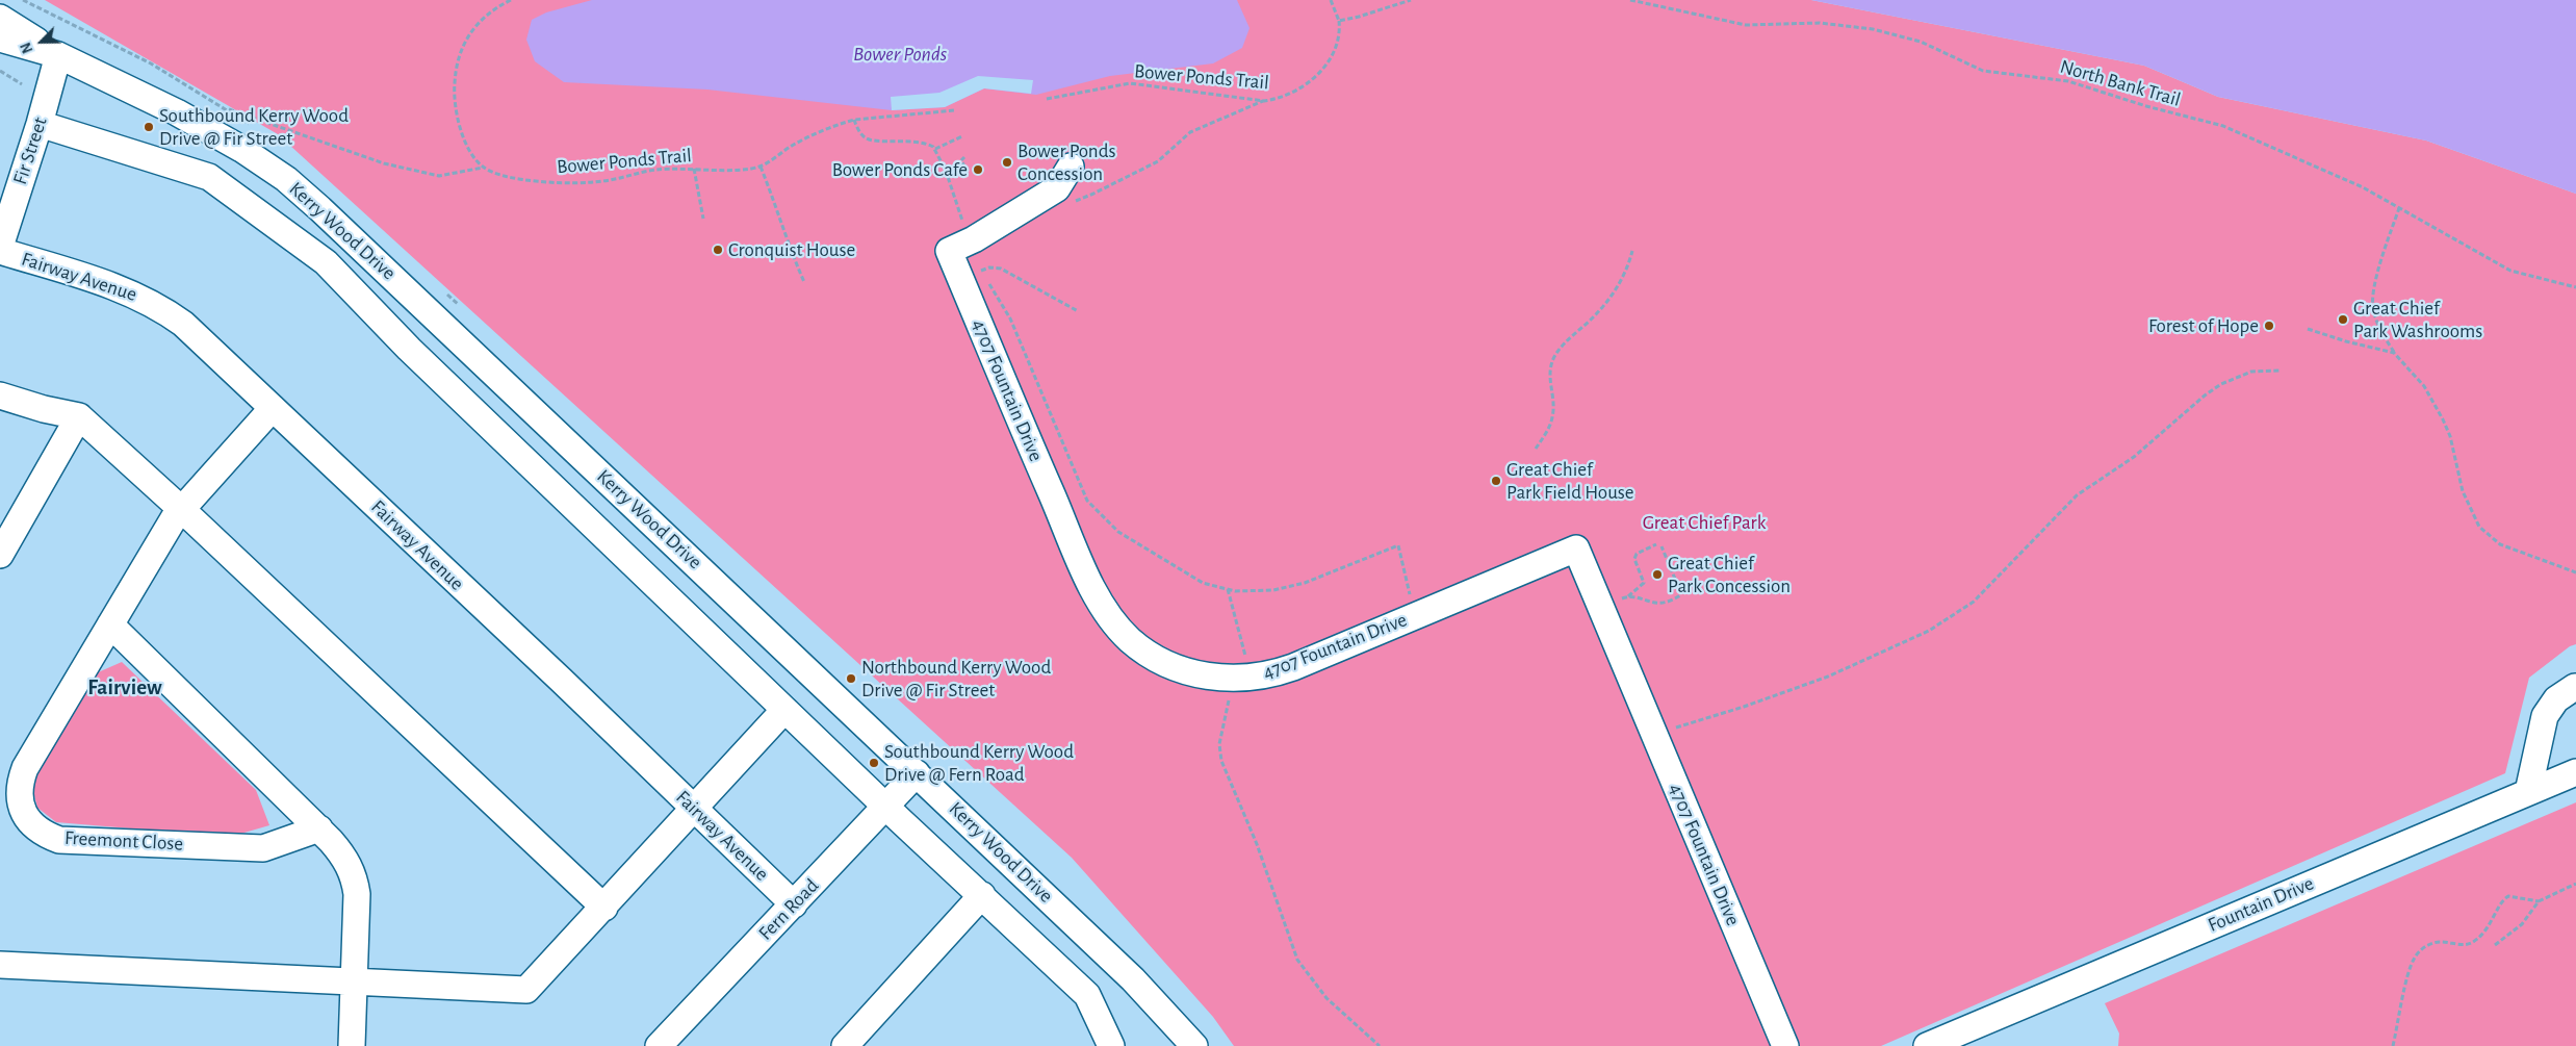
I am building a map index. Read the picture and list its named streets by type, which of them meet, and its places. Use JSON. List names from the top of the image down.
{
  "streets": {
    "street": [
      "Fir Street",
      "Kerry Wood Drive",
      "Fairway Avenue",
      "4707 Fountain Drive",
      "Freemont Close",
      "Fountain Drive",
      "Fern Road"
    ],
    "path": ["Bower Ponds Trail", "North Bank Trail"]
  },
  "crossings": [
    ["Fir Street", "Kerry Wood Drive"],
    ["Kerry Wood Drive", "Fern Road"],
    ["Fairway Avenue", "Freemont Close"],
    ["Fairway Avenue", "Fern Road"]
  ],
  "districts": ["Fairview"],
  "water": ["Bower Ponds"],
  "parks": ["Great Chief Park"],
  "places": [
    "Southbound Kerry Wood Drive @ Fir Street",
    "Bower Ponds Concession",
    "Bower Ponds Cafe",
    "Cronquist House",
    "Great Chief Park Washrooms",
    "Forest of Hope",
    "Great Chief Park Field House",
    "Great Chief Park Concession",
    "Northbound Kerry Wood Drive @ Fir Street",
    "Southbound Kerry Wood Drive @ Fern Road"
  ],
  "north": "bottom left"
}
